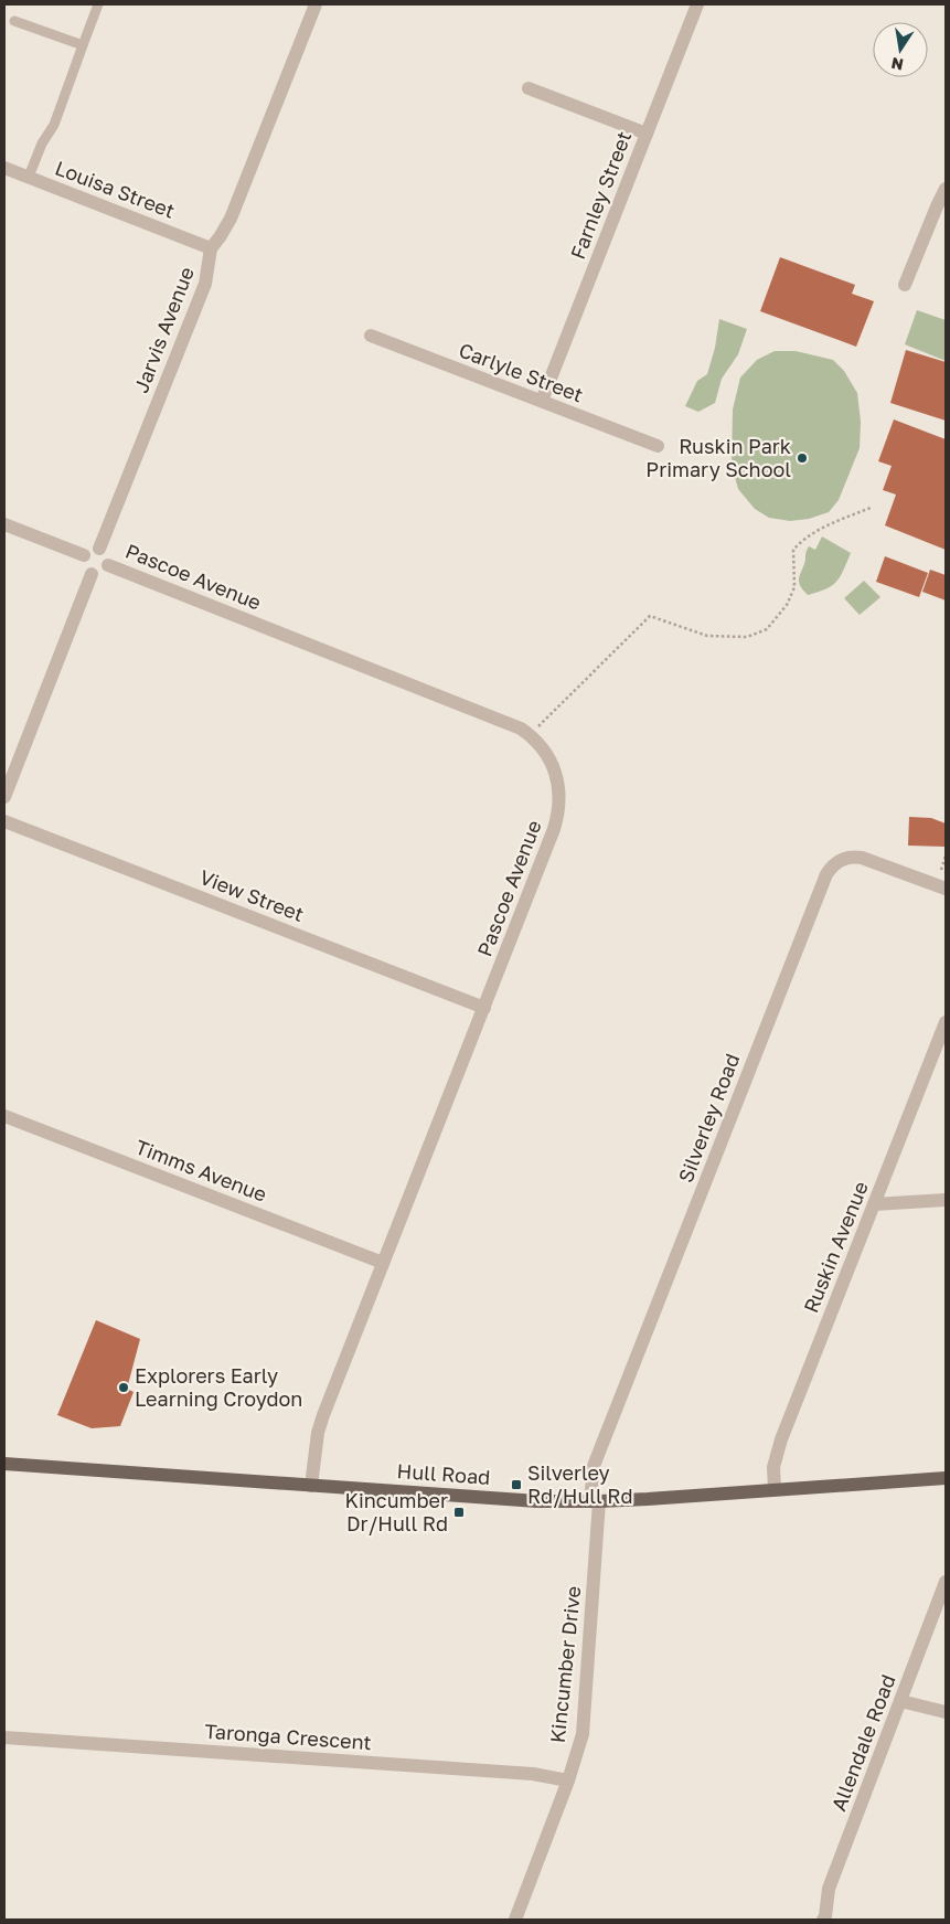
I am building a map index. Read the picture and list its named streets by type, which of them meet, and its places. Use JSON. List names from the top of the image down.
{
  "streets": {
    "main road": ["Hull Road"],
    "street": [
      "Louisa Street",
      "Farnley Street",
      "Jarvis Avenue",
      "Carlyle Street",
      "Pascoe Avenue",
      "View Street",
      "Silverley Road",
      "Timms Avenue",
      "Ruskin Avenue",
      "Kincumber Drive",
      "Taronga Crescent",
      "Allendale Road"
    ]
  },
  "crossings": [
    ["Louisa Street", "Jarvis Avenue"],
    ["Farnley Street", "Carlyle Street"],
    ["Jarvis Avenue", "Pascoe Avenue"],
    ["Pascoe Avenue", "View Street"],
    ["Pascoe Avenue", "Timms Avenue"],
    ["Pascoe Avenue", "Hull Road"],
    ["Silverley Road", "Hull Road"],
    ["Silverley Road", "Kincumber Drive"],
    ["Ruskin Avenue", "Hull Road"],
    ["Hull Road", "Kincumber Drive"],
    ["Kincumber Drive", "Taronga Crescent"]
  ],
  "places": {
    "other": ["Ruskin Park Primary School", "Explorers Early Learning Croydon"],
    "transit": ["Silverley Rd/Hull Rd", "Kincumber Dr/Hull Rd"]
  },
  "north": "bottom"
}
